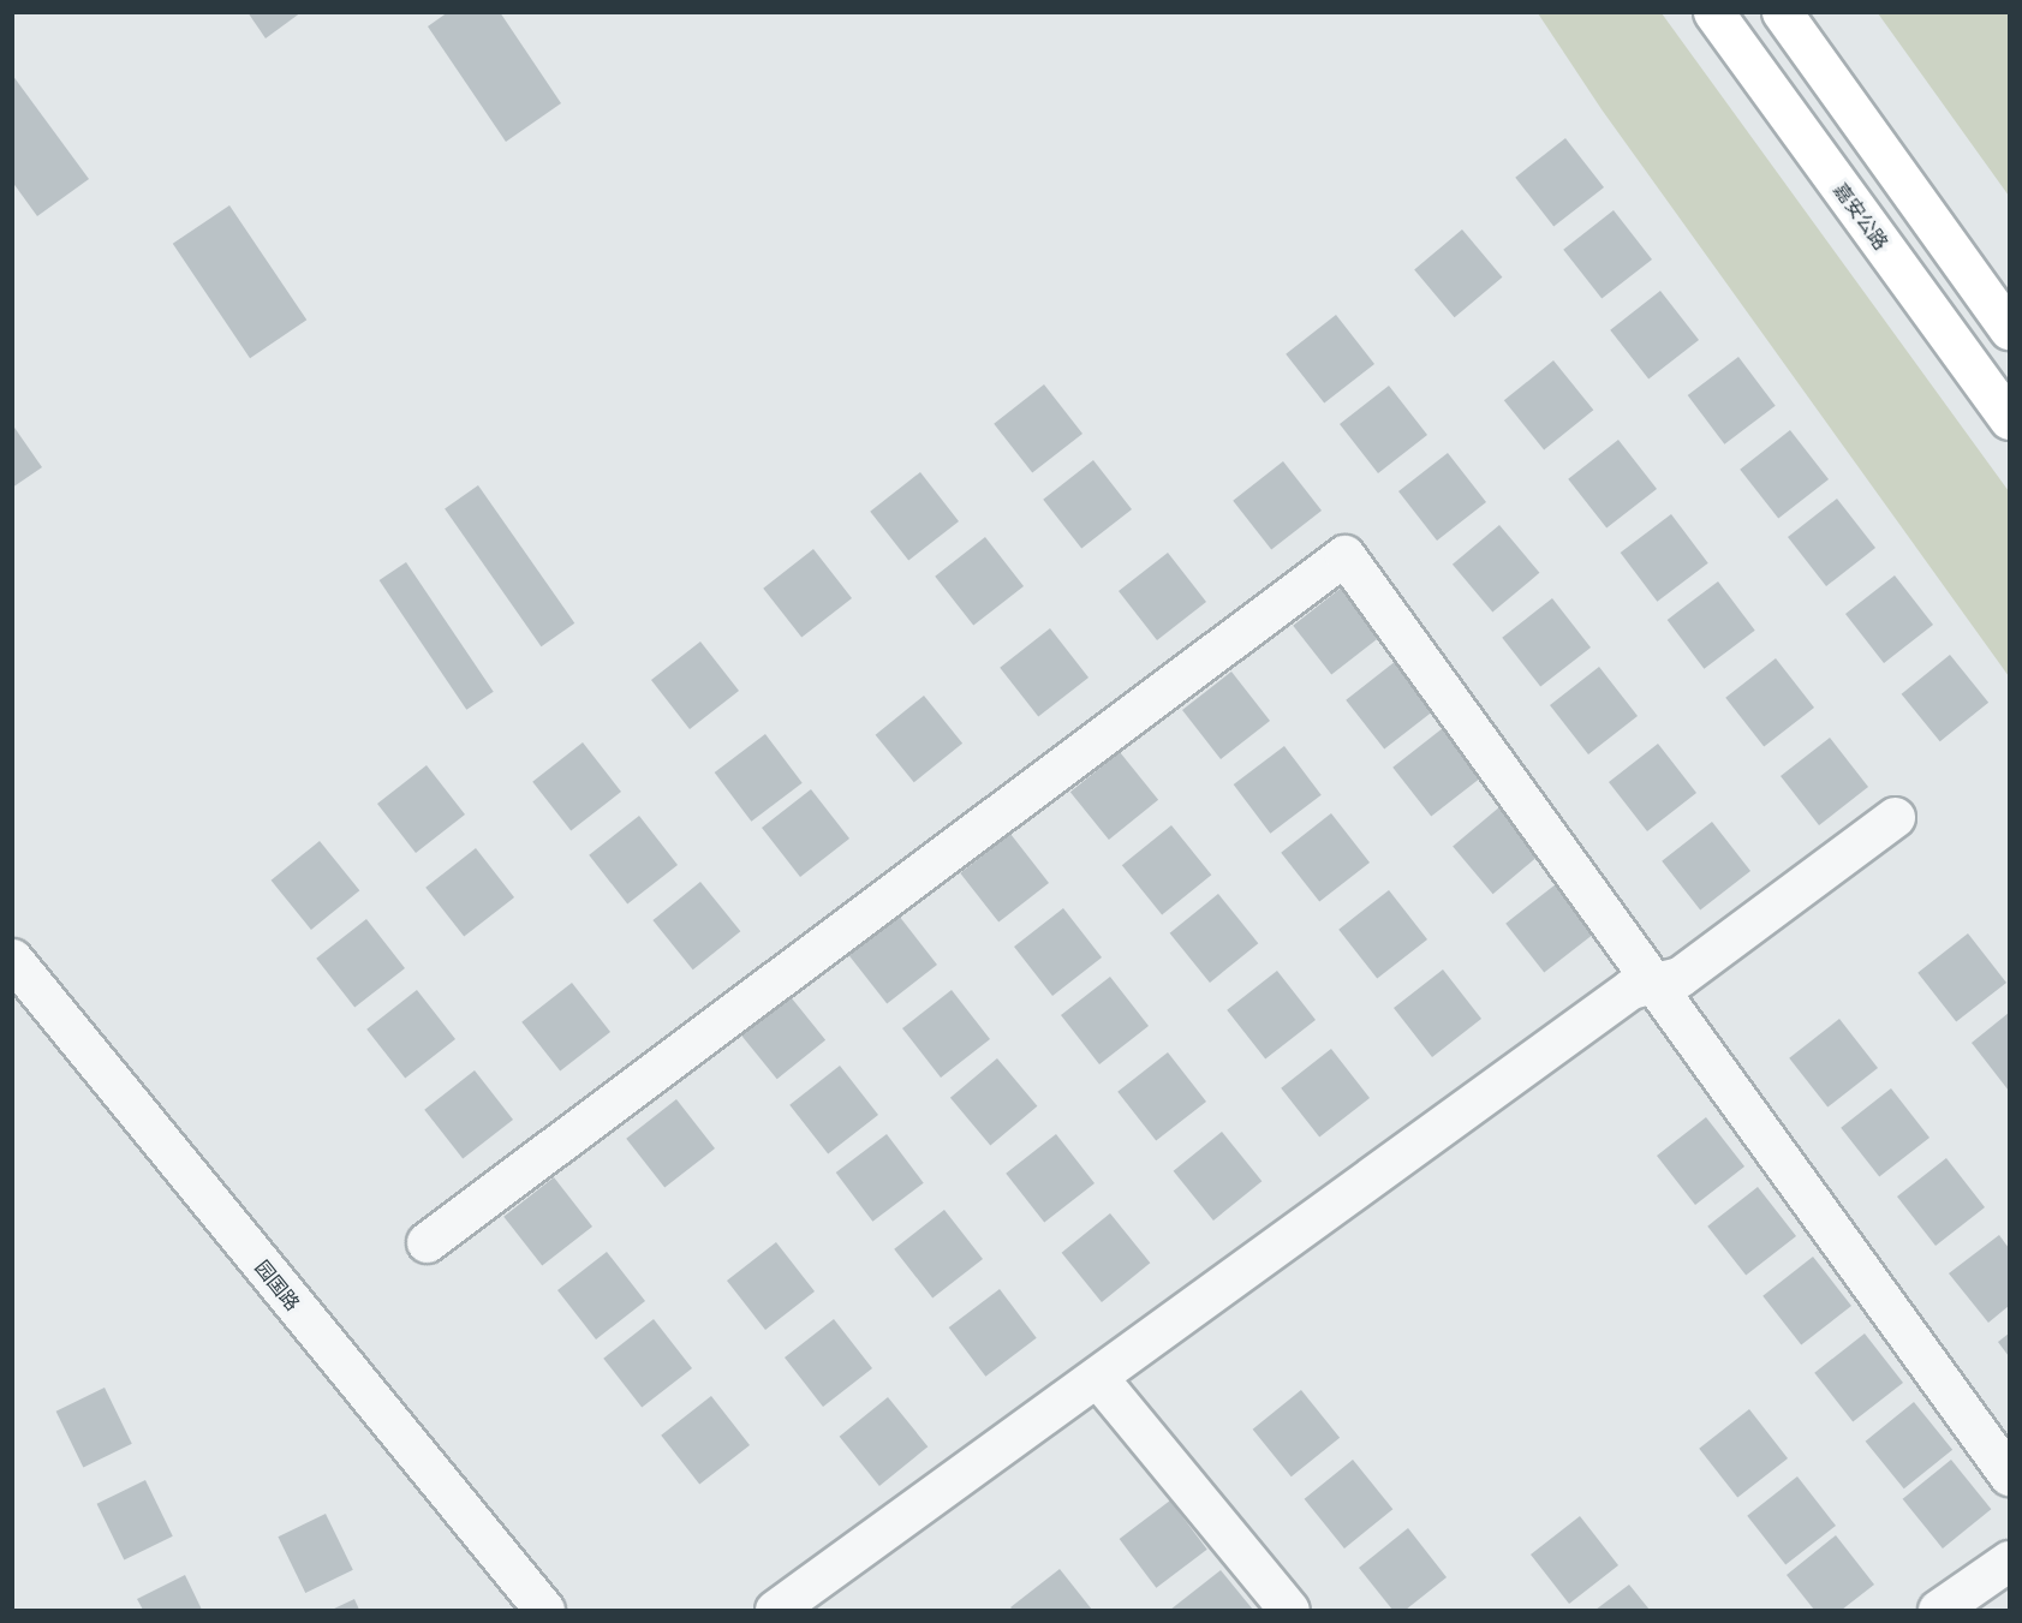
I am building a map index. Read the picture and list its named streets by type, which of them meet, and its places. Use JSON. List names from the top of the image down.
{
  "streets": {
    "main road": ["嘉安公路"],
    "street": ["园国路"]
  }
}
